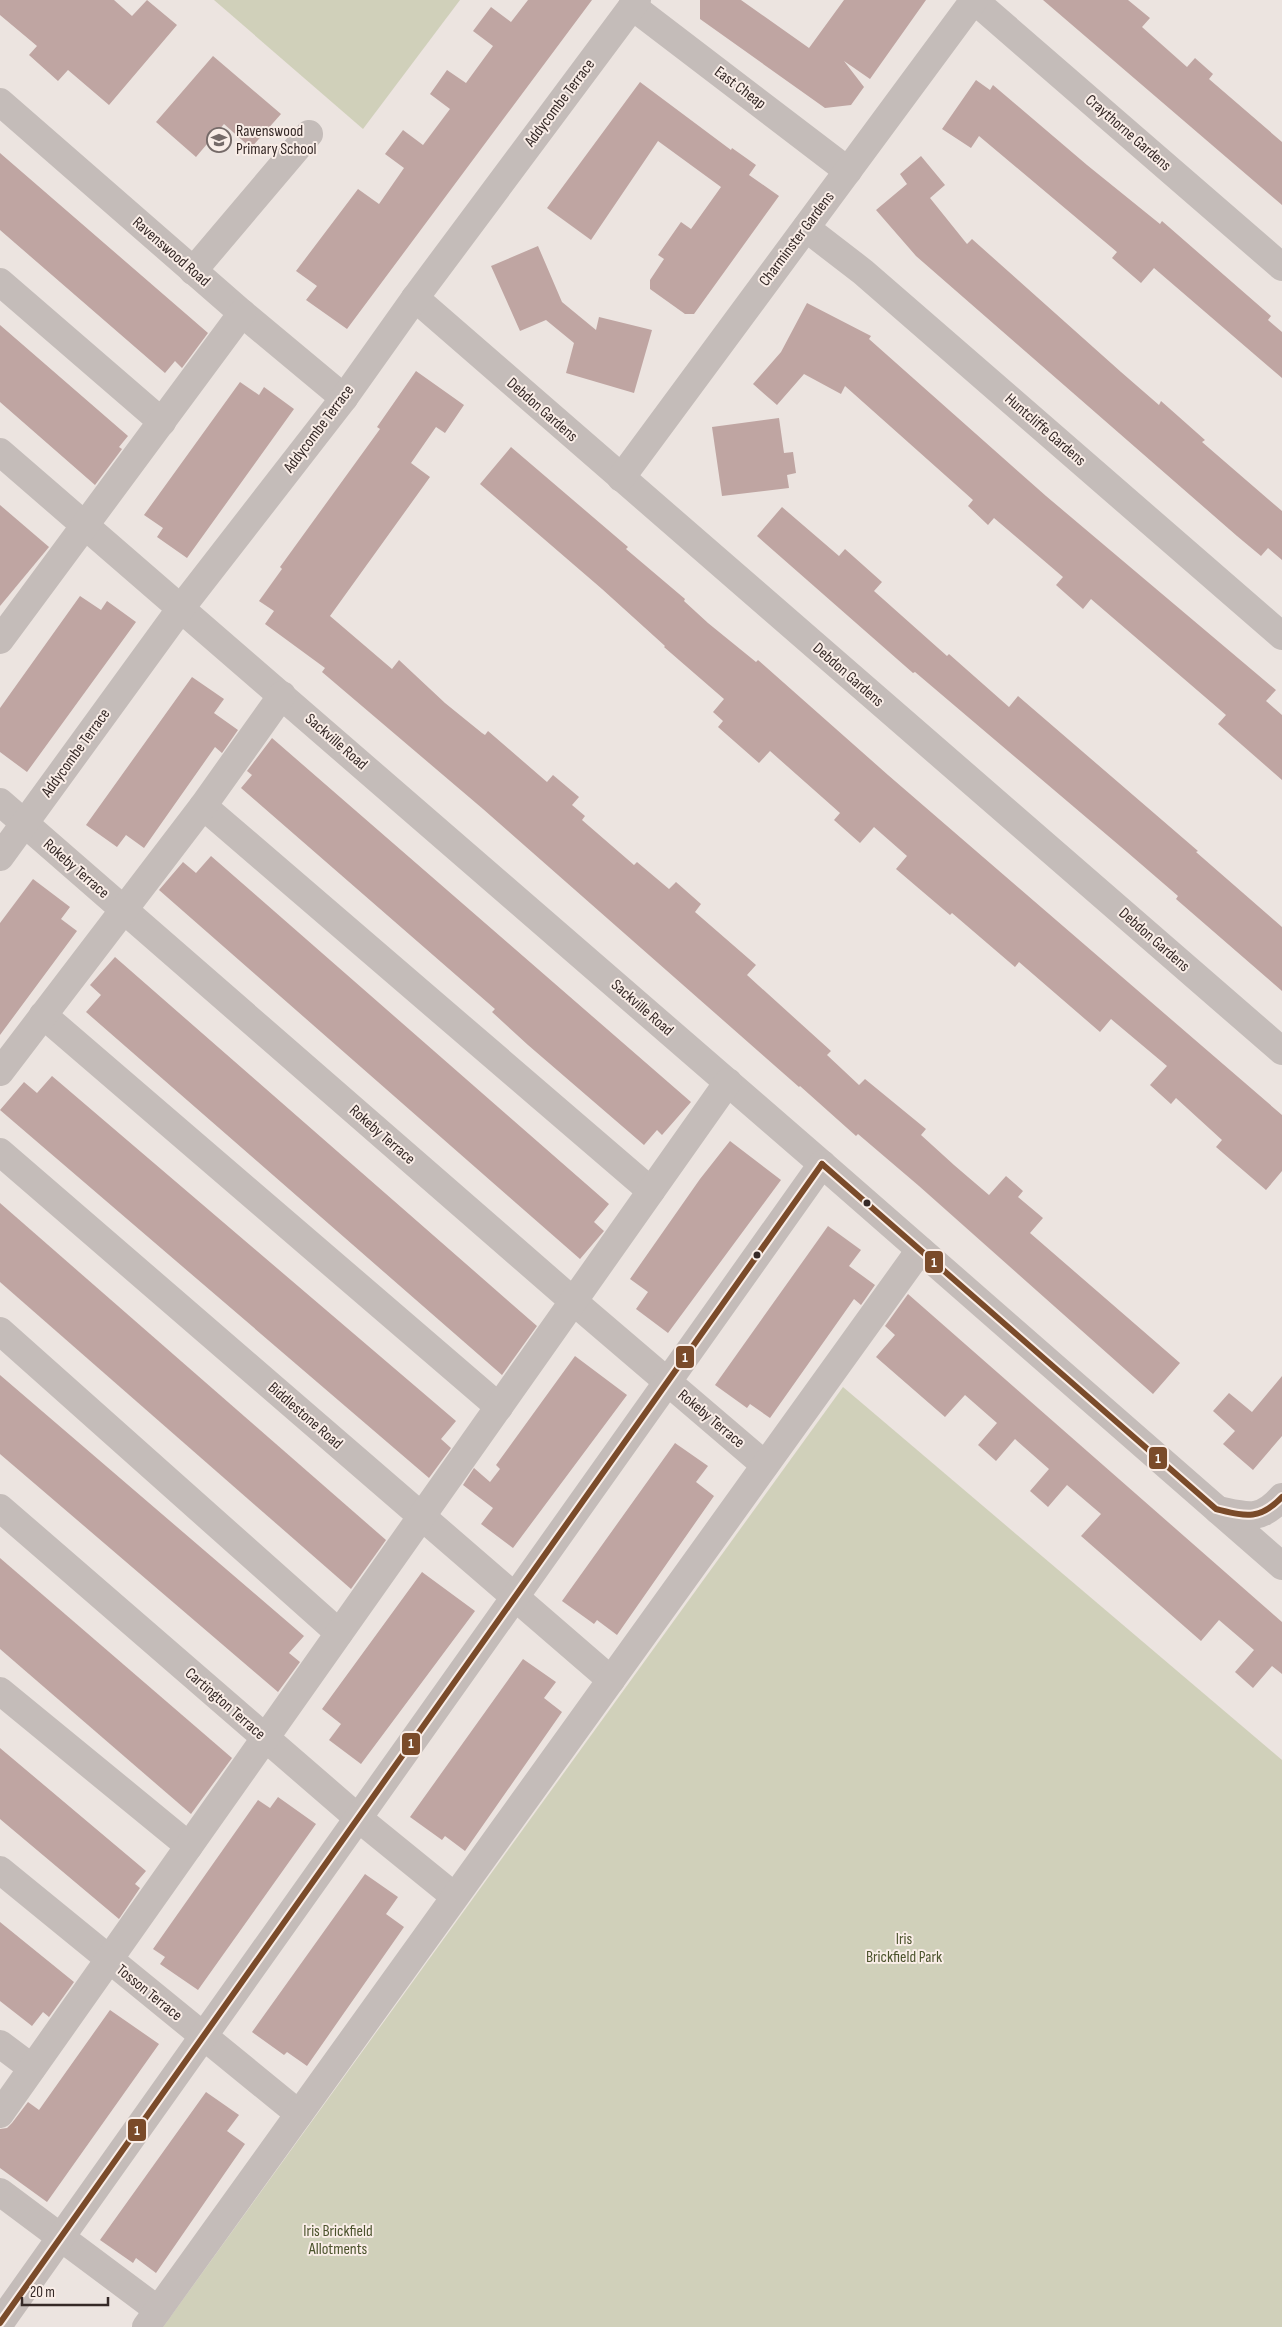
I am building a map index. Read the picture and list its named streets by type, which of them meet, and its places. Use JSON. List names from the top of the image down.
{
  "streets": {
    "street": [
      "East Cheap",
      "Addycombe Terrace",
      "Craythorne Gardens",
      "Charminster Gardens",
      "Ravenswood Road",
      "Debdon Gardens",
      "Huntcliffe Gardens",
      "Sackville Road",
      "Rokeby Terrace",
      "Biddlestone Road",
      "Cartington Terrace",
      "Tosson Terrace"
    ]
  },
  "crossings": [
    ["East Cheap", "Addycombe Terrace"],
    ["East Cheap", "Charminster Gardens"],
    ["Addycombe Terrace", "Ravenswood Road"],
    ["Addycombe Terrace", "Debdon Gardens"],
    ["Addycombe Terrace", "Sackville Road"],
    ["Addycombe Terrace", "Rokeby Terrace"],
    ["Craythorne Gardens", "Charminster Gardens"],
    ["Charminster Gardens", "Debdon Gardens"],
    ["Charminster Gardens", "Huntcliffe Gardens"]
  ],
  "parks": ["Iris Brickfield Park", "Iris Brickfield Allotments"],
  "places": {
    "school or university": ["Ravenswood Primary School"]
  },
  "lines": ["transit line 1"],
  "scale_bar": "20 m"
}
